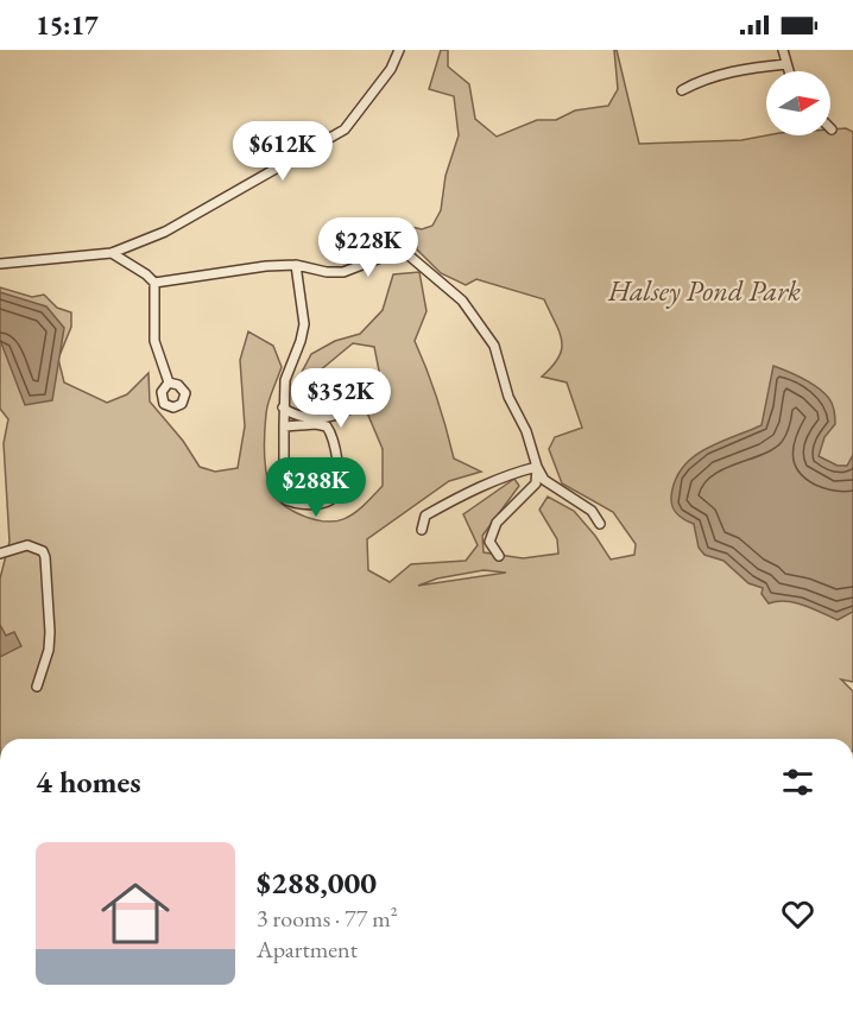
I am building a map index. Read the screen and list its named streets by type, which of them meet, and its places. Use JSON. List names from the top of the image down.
{
  "parks": ["Halsey Pond Park"],
  "north": "right",
  "page": {
    "status": "15:17",
    "price": [
      "$612K",
      "$228K",
      "$352K",
      "$288K"
    ],
    "heading": "4 homes",
    "list": [
      {
        "name": "$288,000",
        "note": "3 rooms · 77 m² · Apartment"
      }
    ]
  }
}
